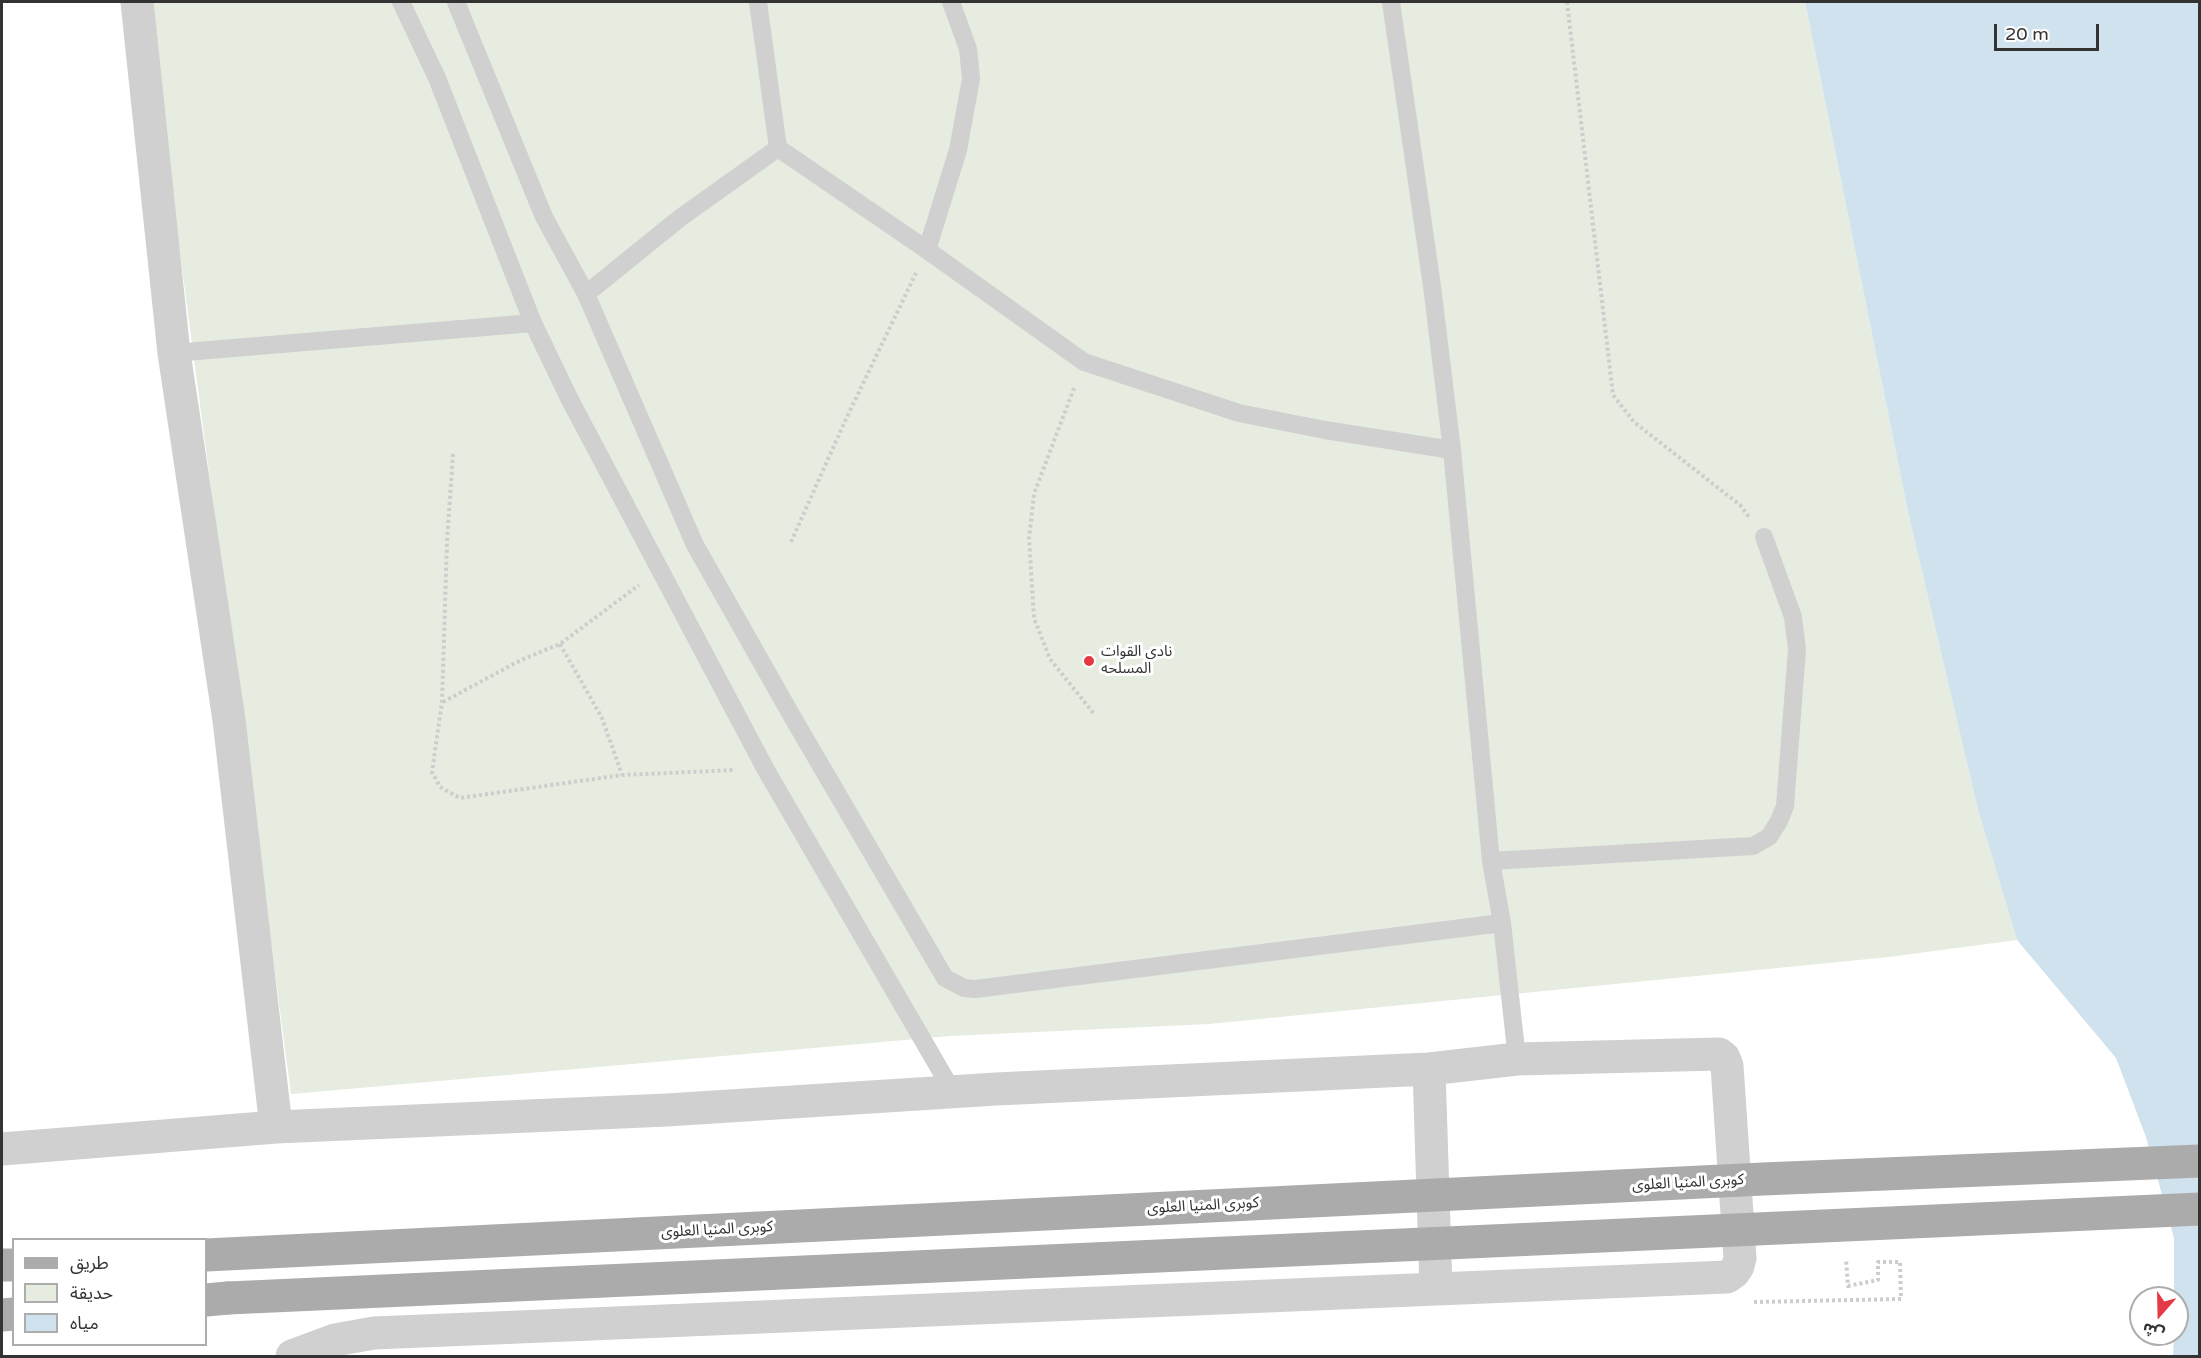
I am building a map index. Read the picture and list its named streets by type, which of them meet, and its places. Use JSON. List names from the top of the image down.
{
  "streets": {
    "main road": ["كوبرى المنيا العلوى"]
  },
  "places": ["نادى القوات المسلحه"],
  "legend": ["طريق", "حديقة", "مياه"],
  "scale_bar": "20 m",
  "north": "bottom"
}
